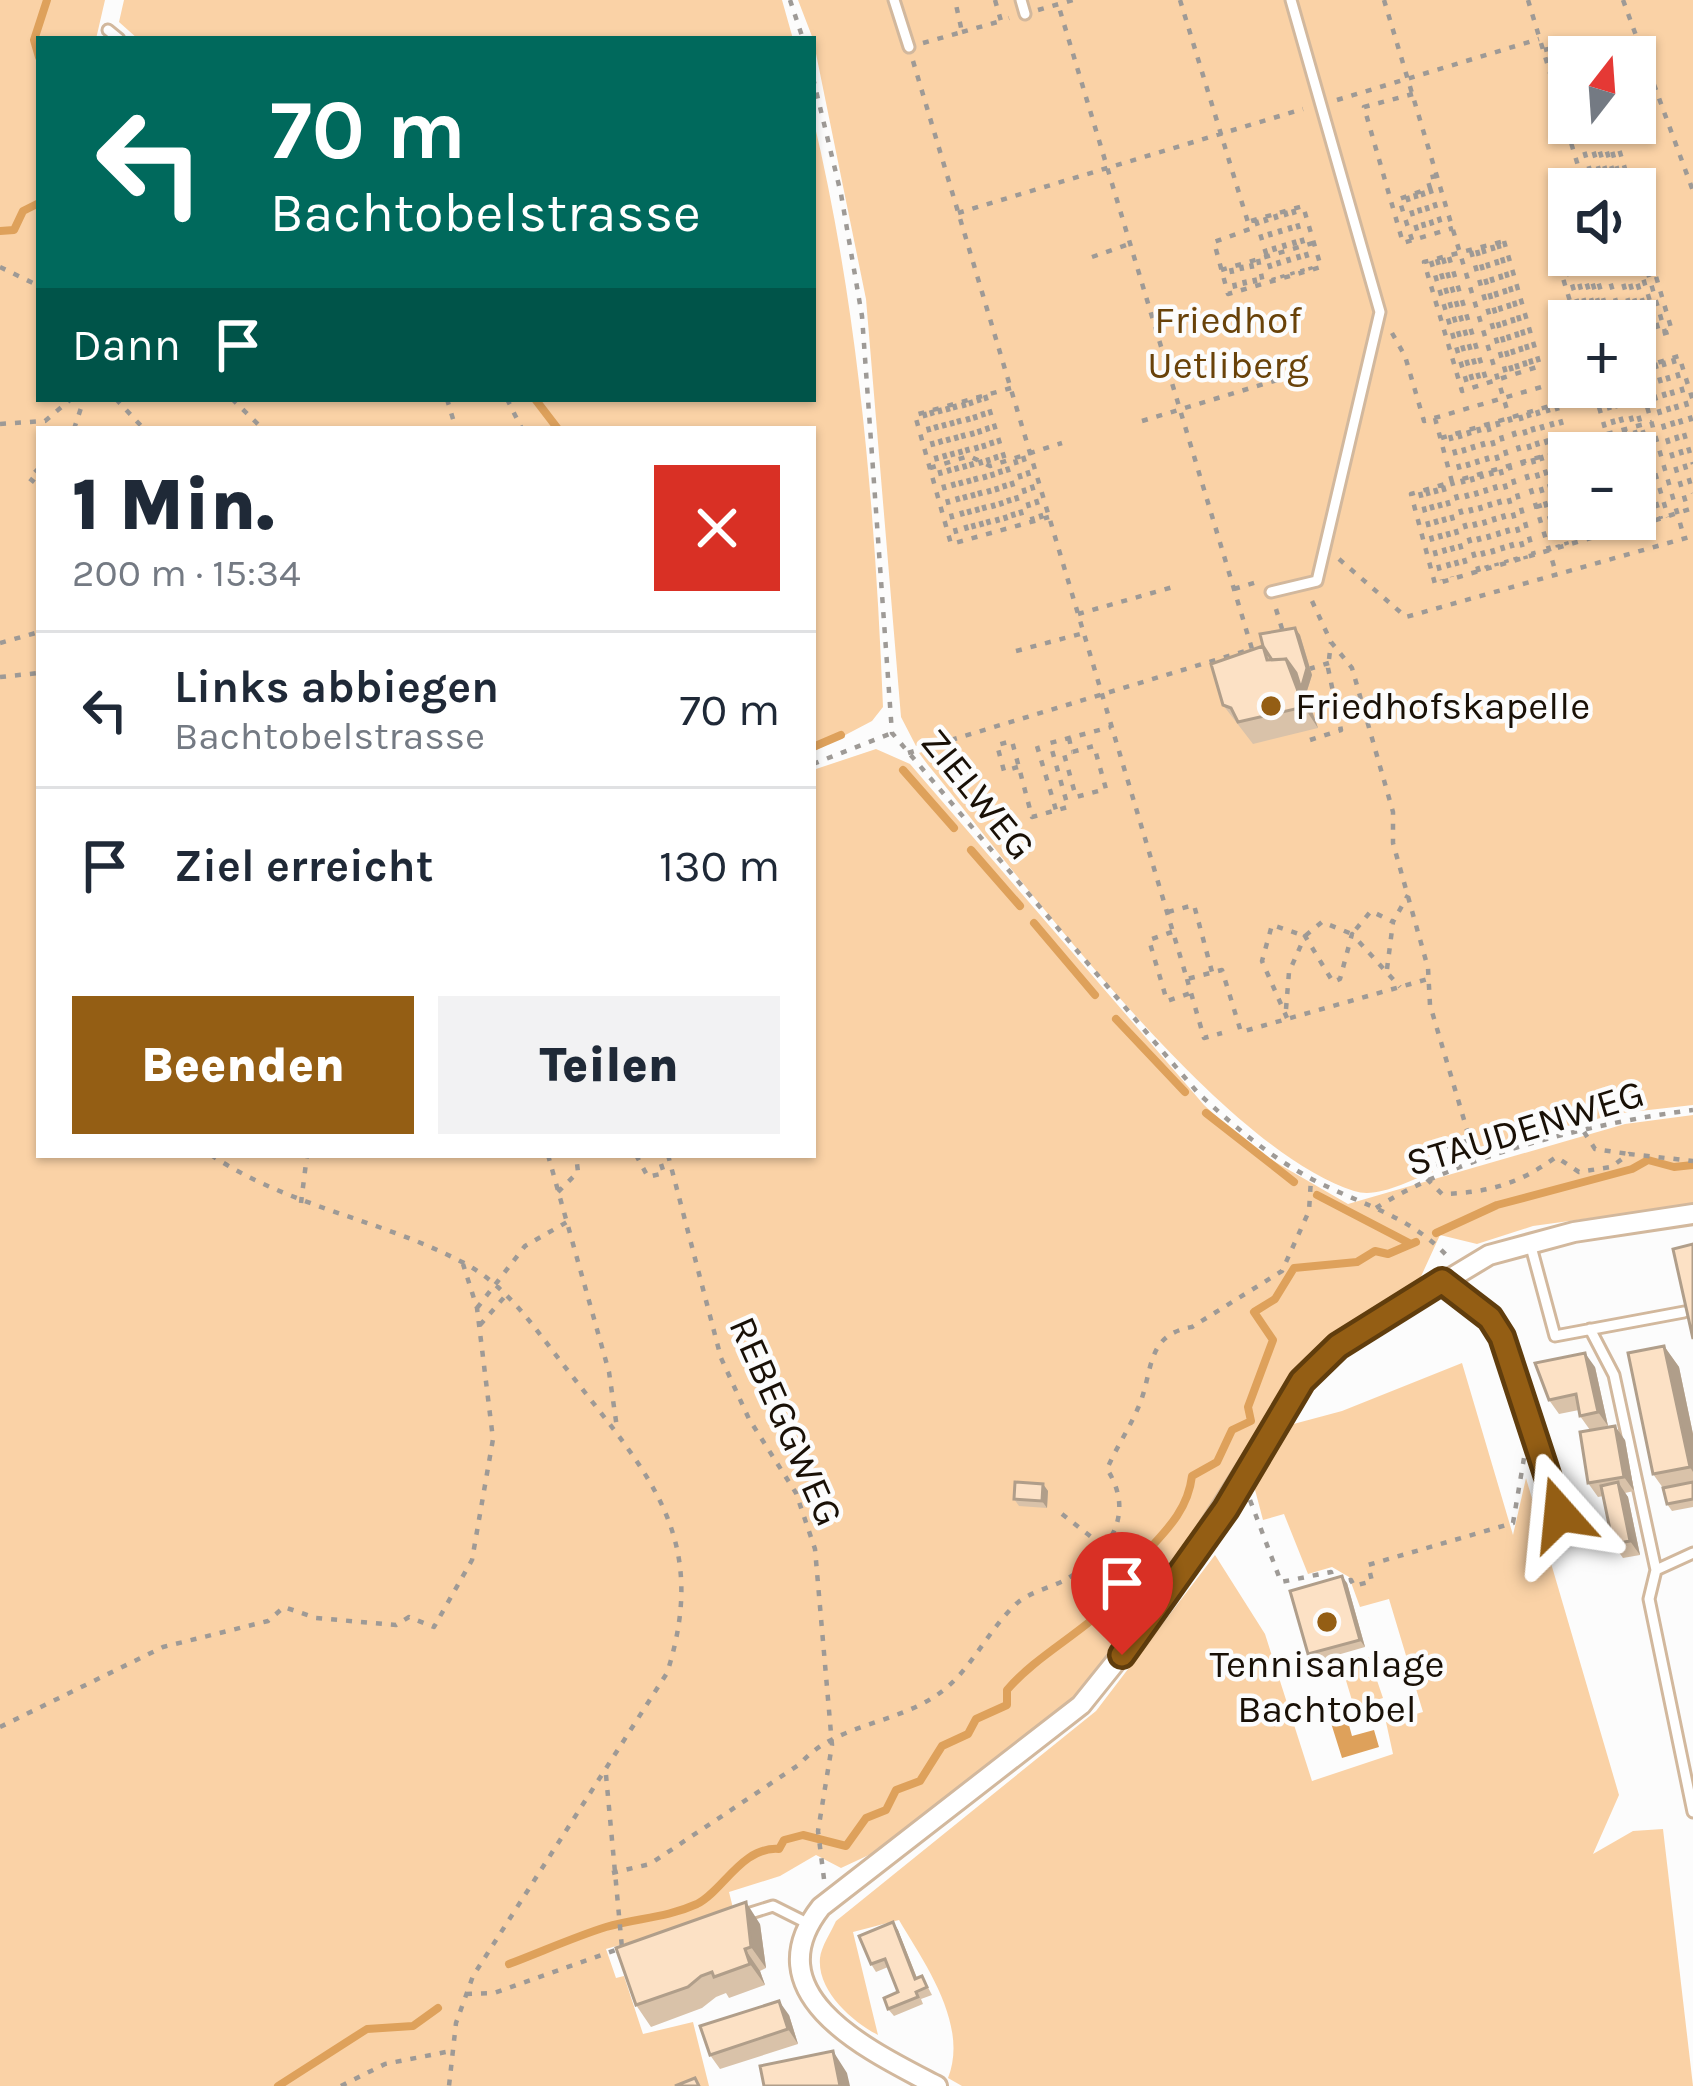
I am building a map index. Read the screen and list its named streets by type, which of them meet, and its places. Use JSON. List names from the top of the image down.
{
  "streets": {
    "path": ["ZIELWEG", "STAUDENWEG", "REBEGGWEG"]
  },
  "crossings": [
    ["ZIELWEG", "STAUDENWEG"]
  ],
  "parks": ["Friedhof Uetliberg"],
  "places": ["Friedhofskapelle", "Tennisanlage Bachtobel"],
  "north": "top",
  "page": {
    "map_buttons": ["+", "−"],
    "turn": ["70 m", "Bachtobelstrasse"],
    "then": "Dann",
    "heading": ["1 Min.", "200 m · 15:34"],
    "list": [
      {
        "name": "Links abbiegen",
        "note": "Bachtobelstrasse",
        "value": "70 m"
      },
      {
        "name": "Ziel erreicht",
        "value": "130 m"
      }
    ],
    "buttons": ["Beenden", "Teilen"]
  }
}
